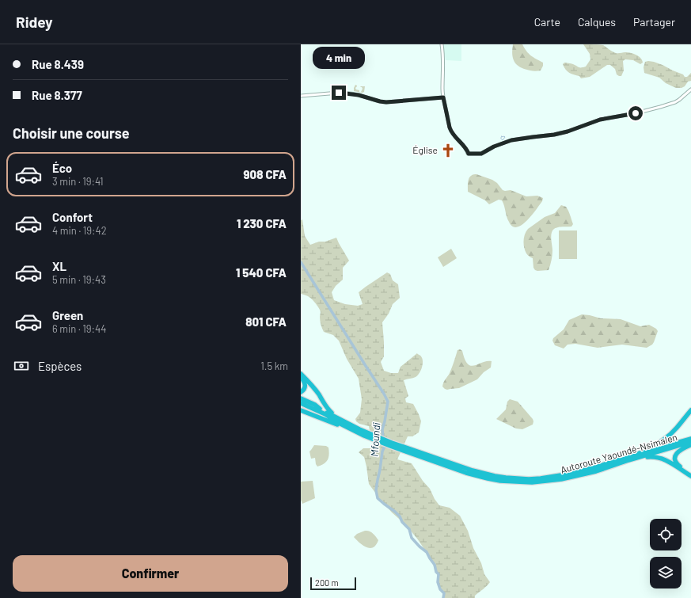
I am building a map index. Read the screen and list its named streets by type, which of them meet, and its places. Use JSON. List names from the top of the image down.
{
  "streets": {
    "highway": ["Autoroute Yaoundé-Nsimalen"]
  },
  "water": ["Mfoundi"],
  "places": {
    "church": ["Église"]
  },
  "scale_bar": "200 m",
  "page": {
    "header": "Ridey",
    "nav": ["Carte", "Calques", "Partager"],
    "banner": ["Rue 8.439", "Rue 8.377"],
    "bubble": "4 min",
    "heading": "Choisir une course",
    "list": [
      {
        "name": "Éco",
        "note": "3 min · 19:41",
        "value": "908 CFA"
      },
      {
        "name": "Confort",
        "note": "4 min · 19:42",
        "value": "1 230 CFA"
      },
      {
        "name": "XL",
        "note": "5 min · 19:43",
        "value": "1 540 CFA"
      },
      {
        "name": "Green",
        "note": "6 min · 19:44",
        "value": "801 CFA"
      }
    ],
    "pay": ["Espèces", "1.5 km"],
    "buttons": "Confirmer",
    "scale": "200 m"
  }
}
